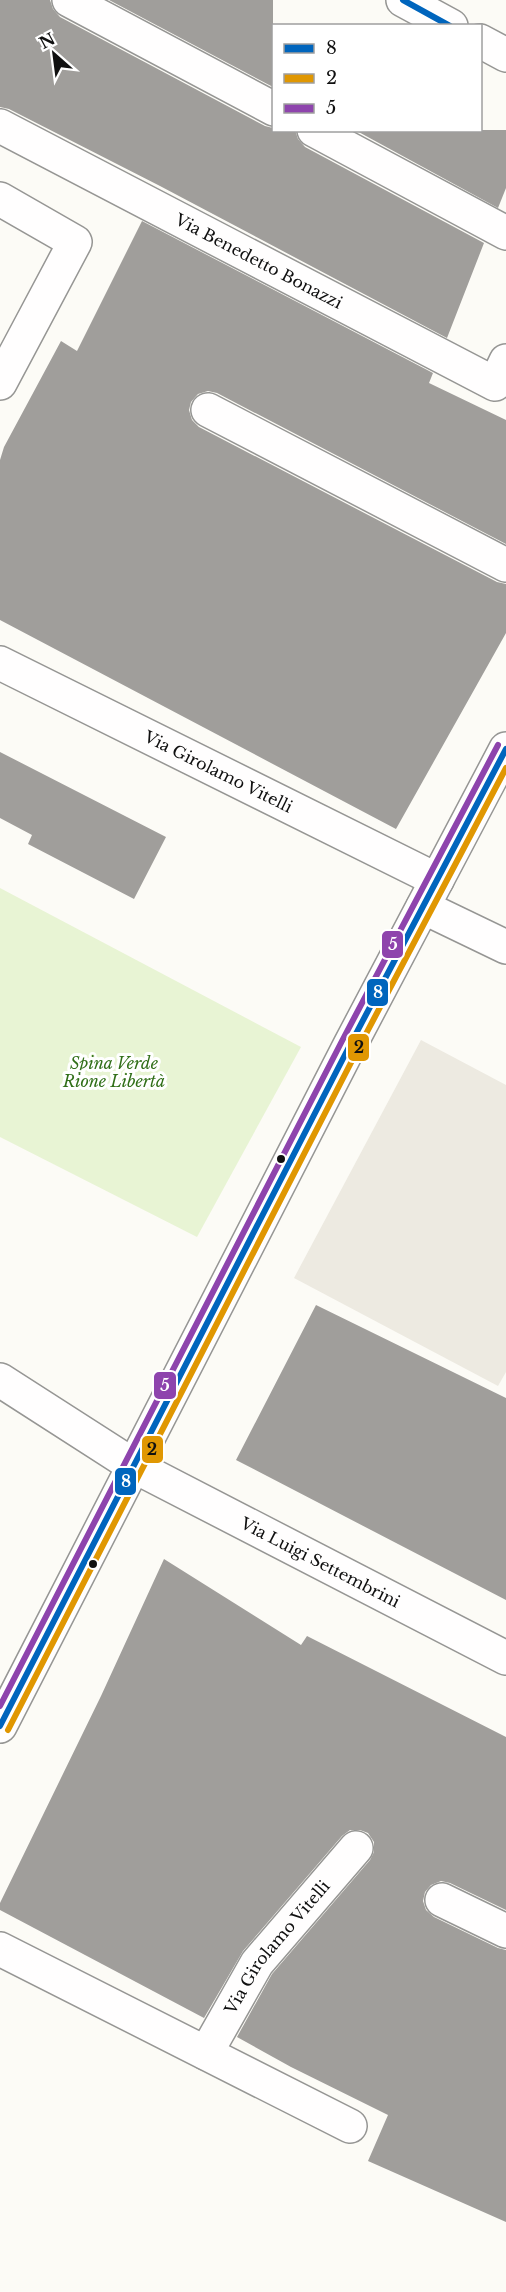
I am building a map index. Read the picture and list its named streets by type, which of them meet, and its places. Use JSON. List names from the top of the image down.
{
  "streets": {
    "street": ["Via Benedetto Bonazzi", "Via Girolamo Vitelli", "Via Luigi Settembrini"]
  },
  "parks": ["Spina Verde Rione Libertà"],
  "lines": ["transit line 8", "transit line 5", "transit line 2"],
  "legend": ["8", "2", "5"],
  "north": "top left"
}
